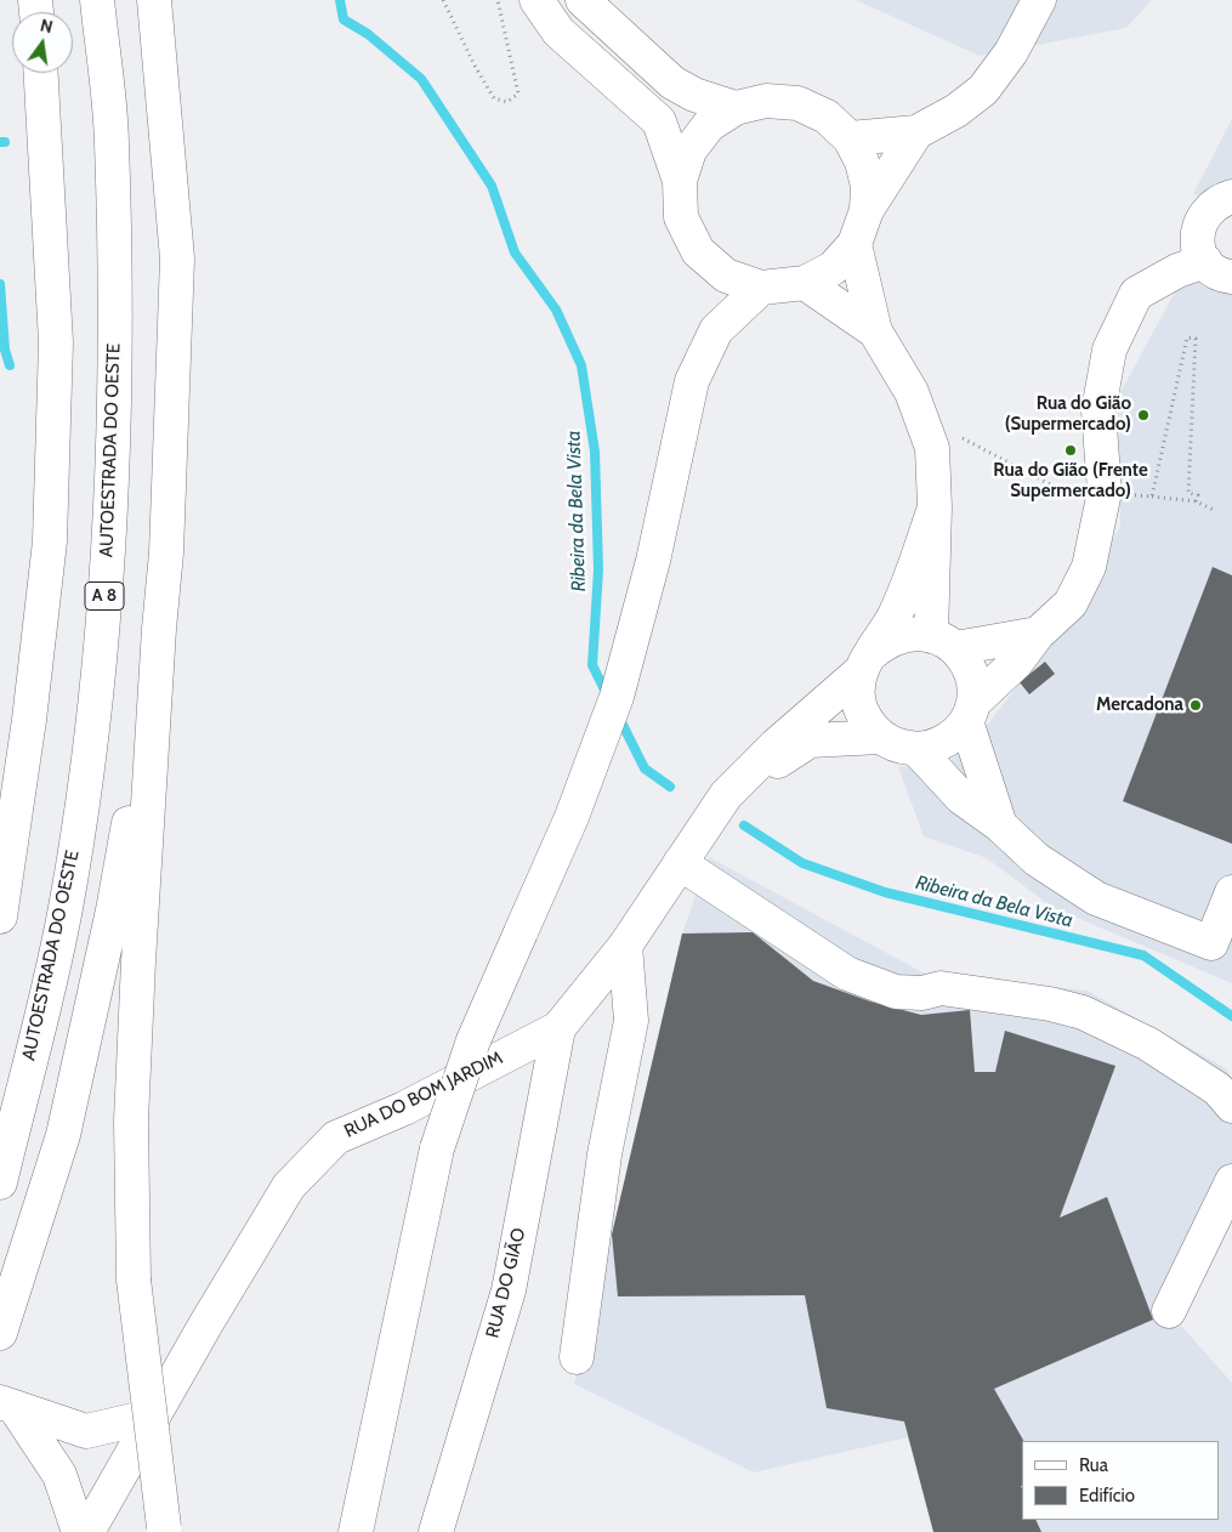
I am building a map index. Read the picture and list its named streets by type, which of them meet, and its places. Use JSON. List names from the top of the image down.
{
  "streets": {
    "main road": [
      "AUTOESTRADA DO OESTE",
      "A 8",
      "RUA DO BOM JARDIM",
      "RUA DO GIÃO"
    ]
  },
  "crossings": [
    ["RUA DO BOM JARDIM", "RUA DO GIÃO"]
  ],
  "water": ["Ribeira da Bela Vista"],
  "places": ["Rua do Gião (Supermercado)", "Rua do Gião (Frente Supermercado)", "Mercadona"],
  "legend": ["Rua", "Edifício"],
  "north": "top"
}
